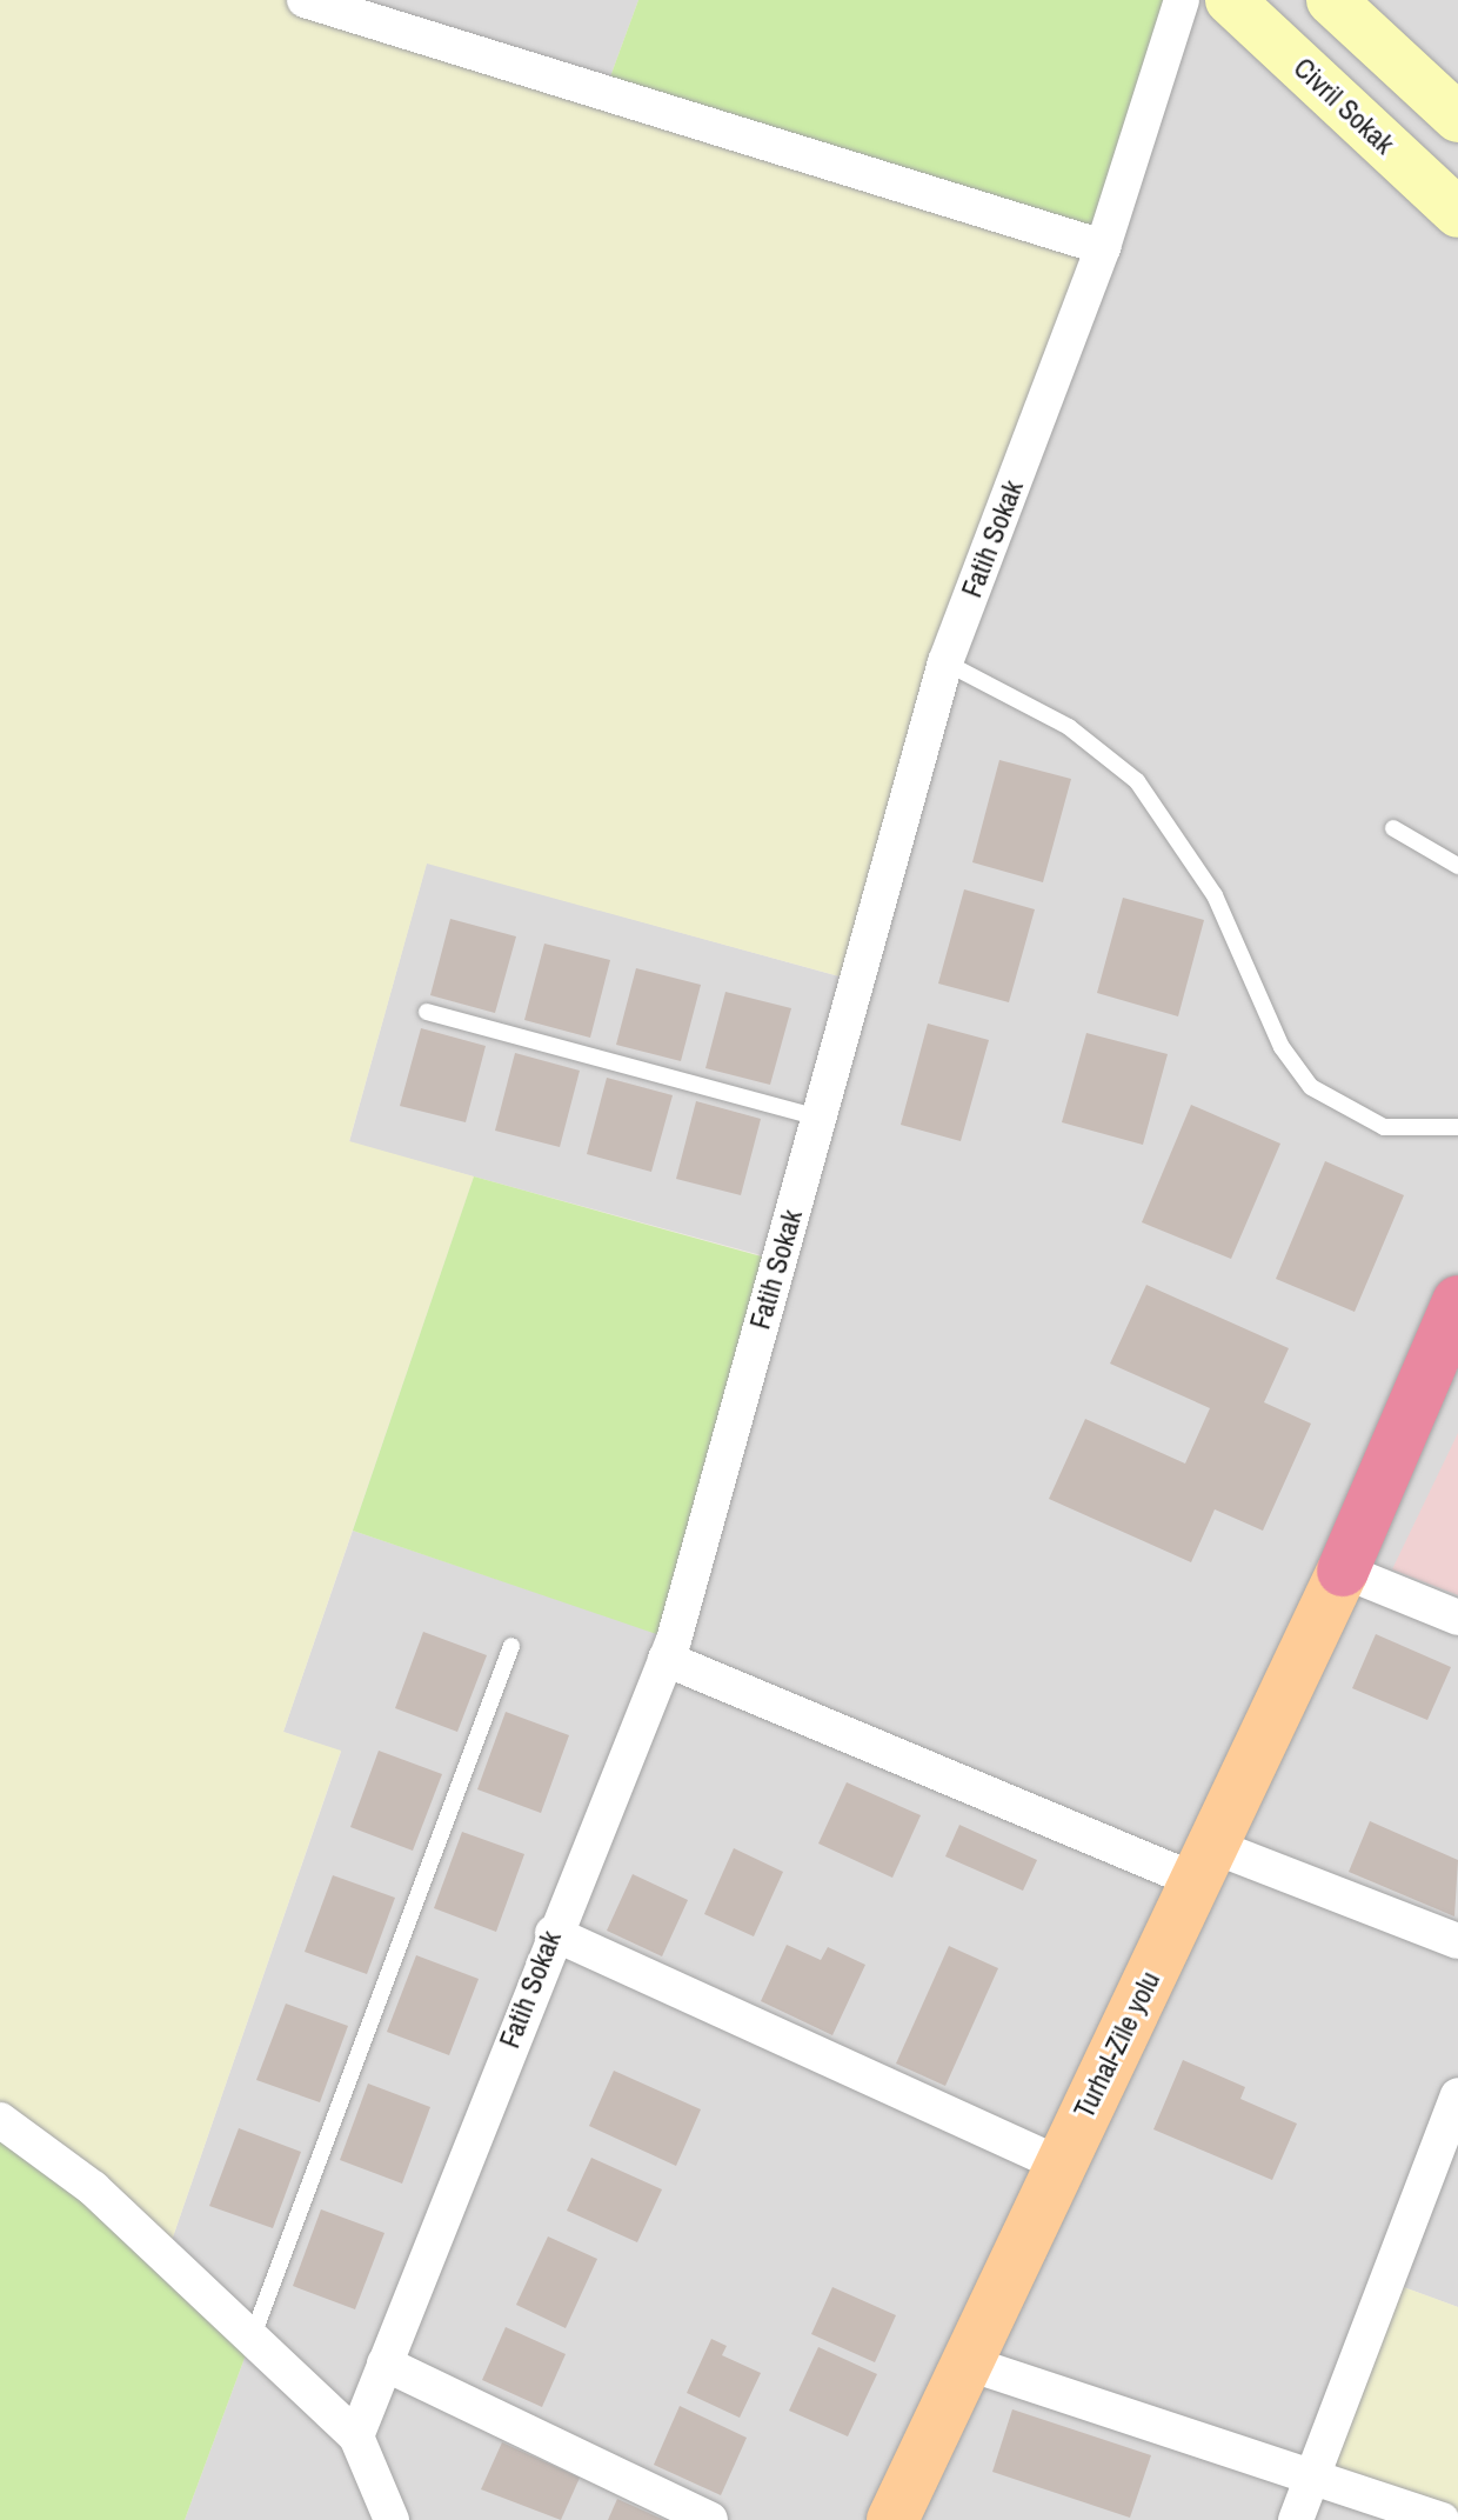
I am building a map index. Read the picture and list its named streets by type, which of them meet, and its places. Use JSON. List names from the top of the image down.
{
  "streets": {
    "main road": ["Turhal-Zile yolu"],
    "street": ["Civril Sokak", "Fatih Sokak"]
  }
}
